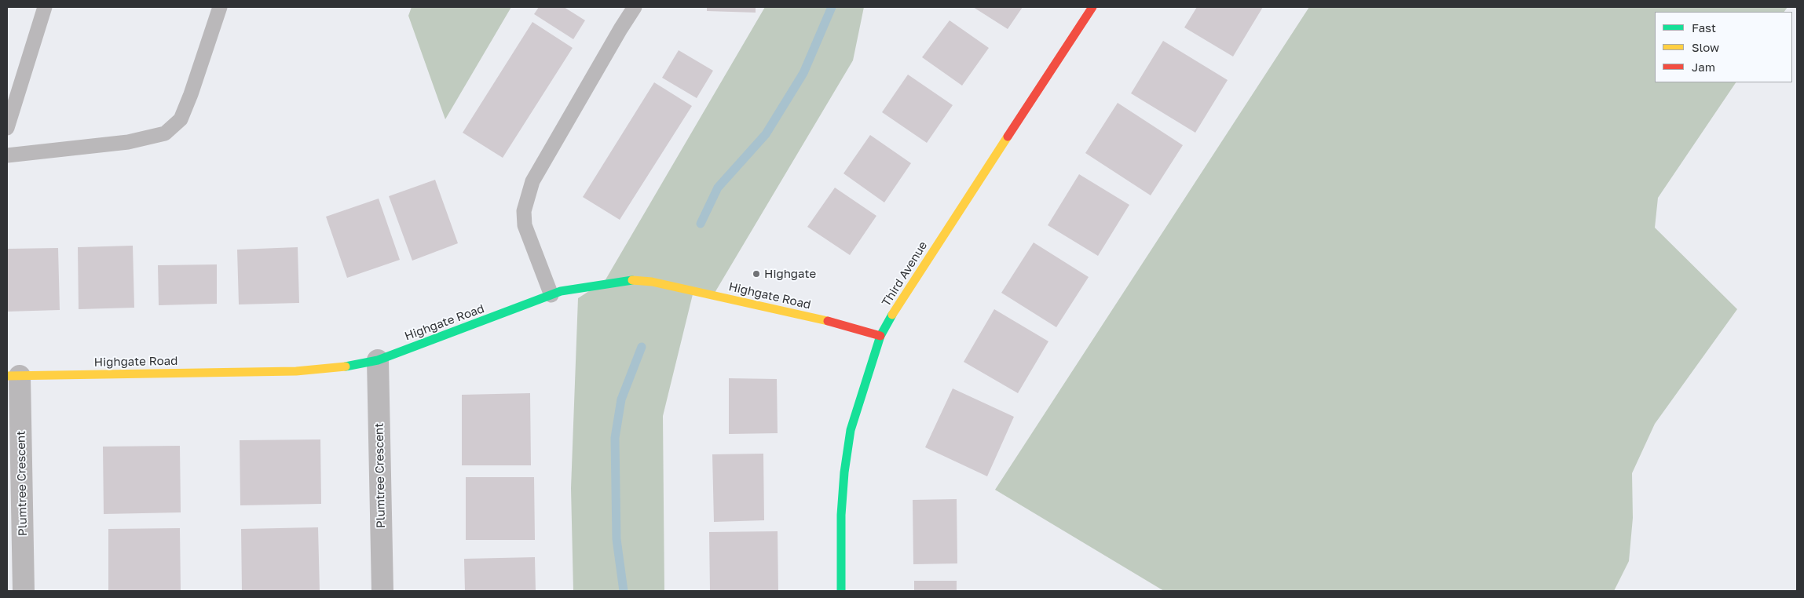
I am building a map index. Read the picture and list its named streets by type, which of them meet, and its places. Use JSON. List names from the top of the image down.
{
  "streets": {
    "street": ["Third Avenue", "Highgate Road", "Plumtree Crescent"]
  },
  "crossings": [
    ["Third Avenue", "Highgate Road"],
    ["Highgate Road", "Plumtree Crescent"]
  ],
  "places": ["Highgate"],
  "legend": ["Fast", "Slow", "Jam"]
}
